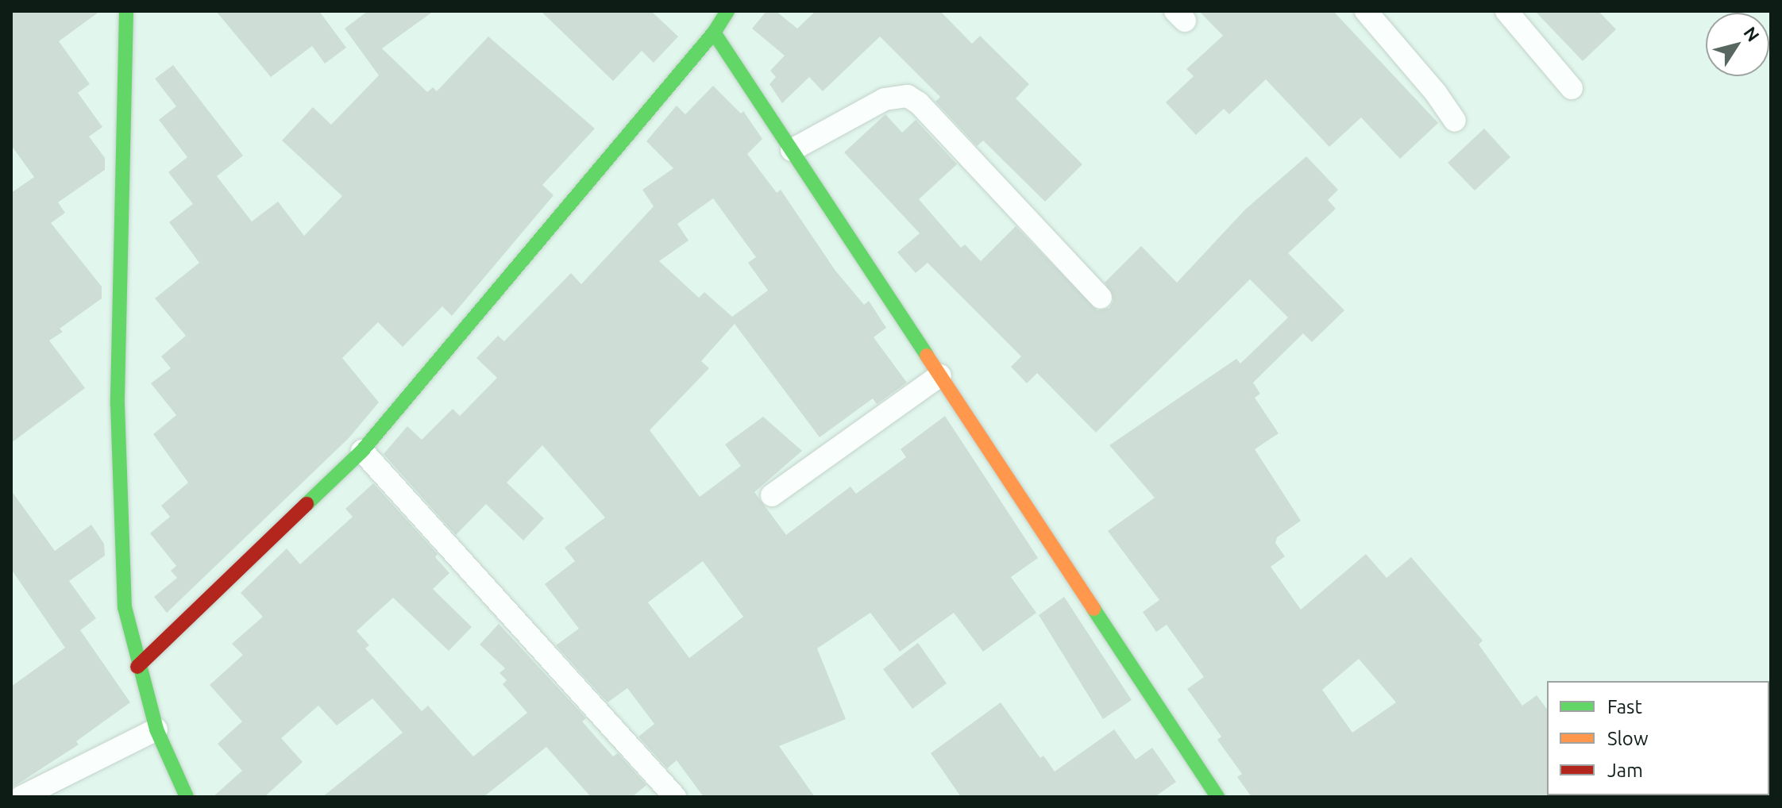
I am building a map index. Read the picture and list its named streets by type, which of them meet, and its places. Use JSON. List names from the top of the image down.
{
  "legend": ["Fast", "Slow", "Jam"],
  "north": "top right"
}
